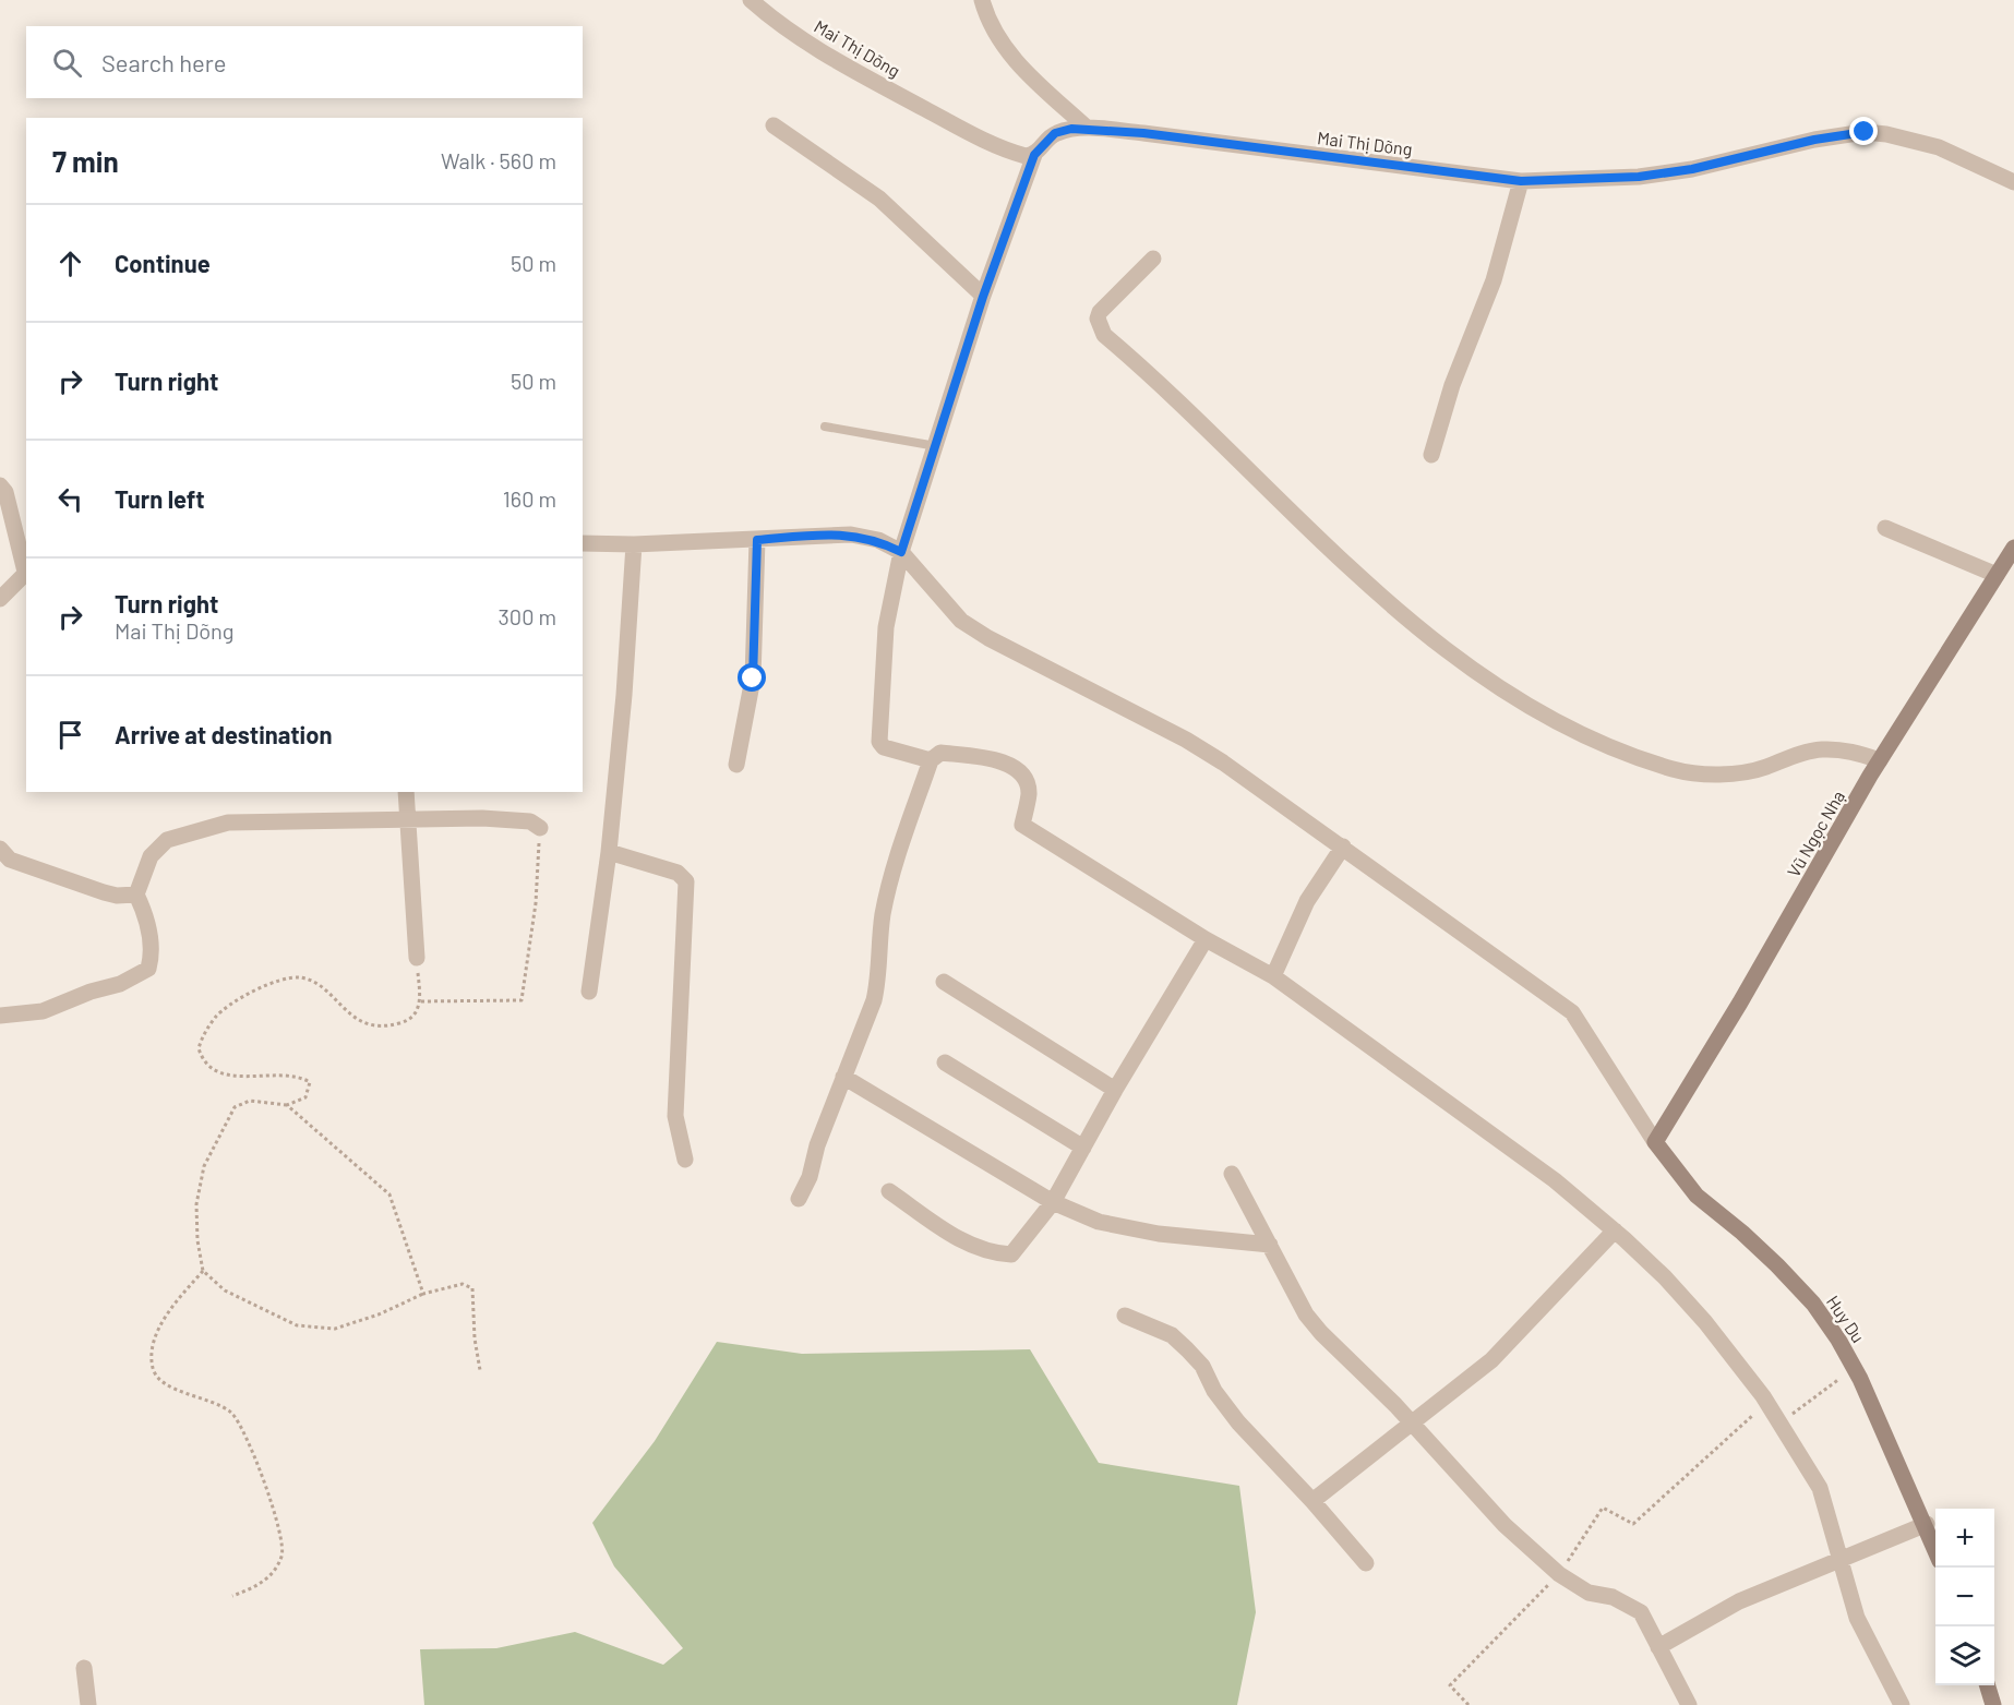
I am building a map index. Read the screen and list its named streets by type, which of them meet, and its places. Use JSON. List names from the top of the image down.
{
  "streets": {
    "street": ["Mai Thị Dõng", "Vũ Ngọc Nhạ", "Huy Du"]
  },
  "crossings": [
    ["Vũ Ngọc Nhạ", "Huy Du"]
  ],
  "page": {
    "search": "Search here",
    "heading": ["7 min", "Walk · 560 m"],
    "list": [
      ["Continue", "50 m"],
      ["Turn right", "50 m"],
      ["Turn left", "160 m"],
      ["Turn right", "Mai Thị Dõng", "300 m"],
      "Arrive at destination"
    ],
    "map_buttons": ["+", "−"]
  }
}
